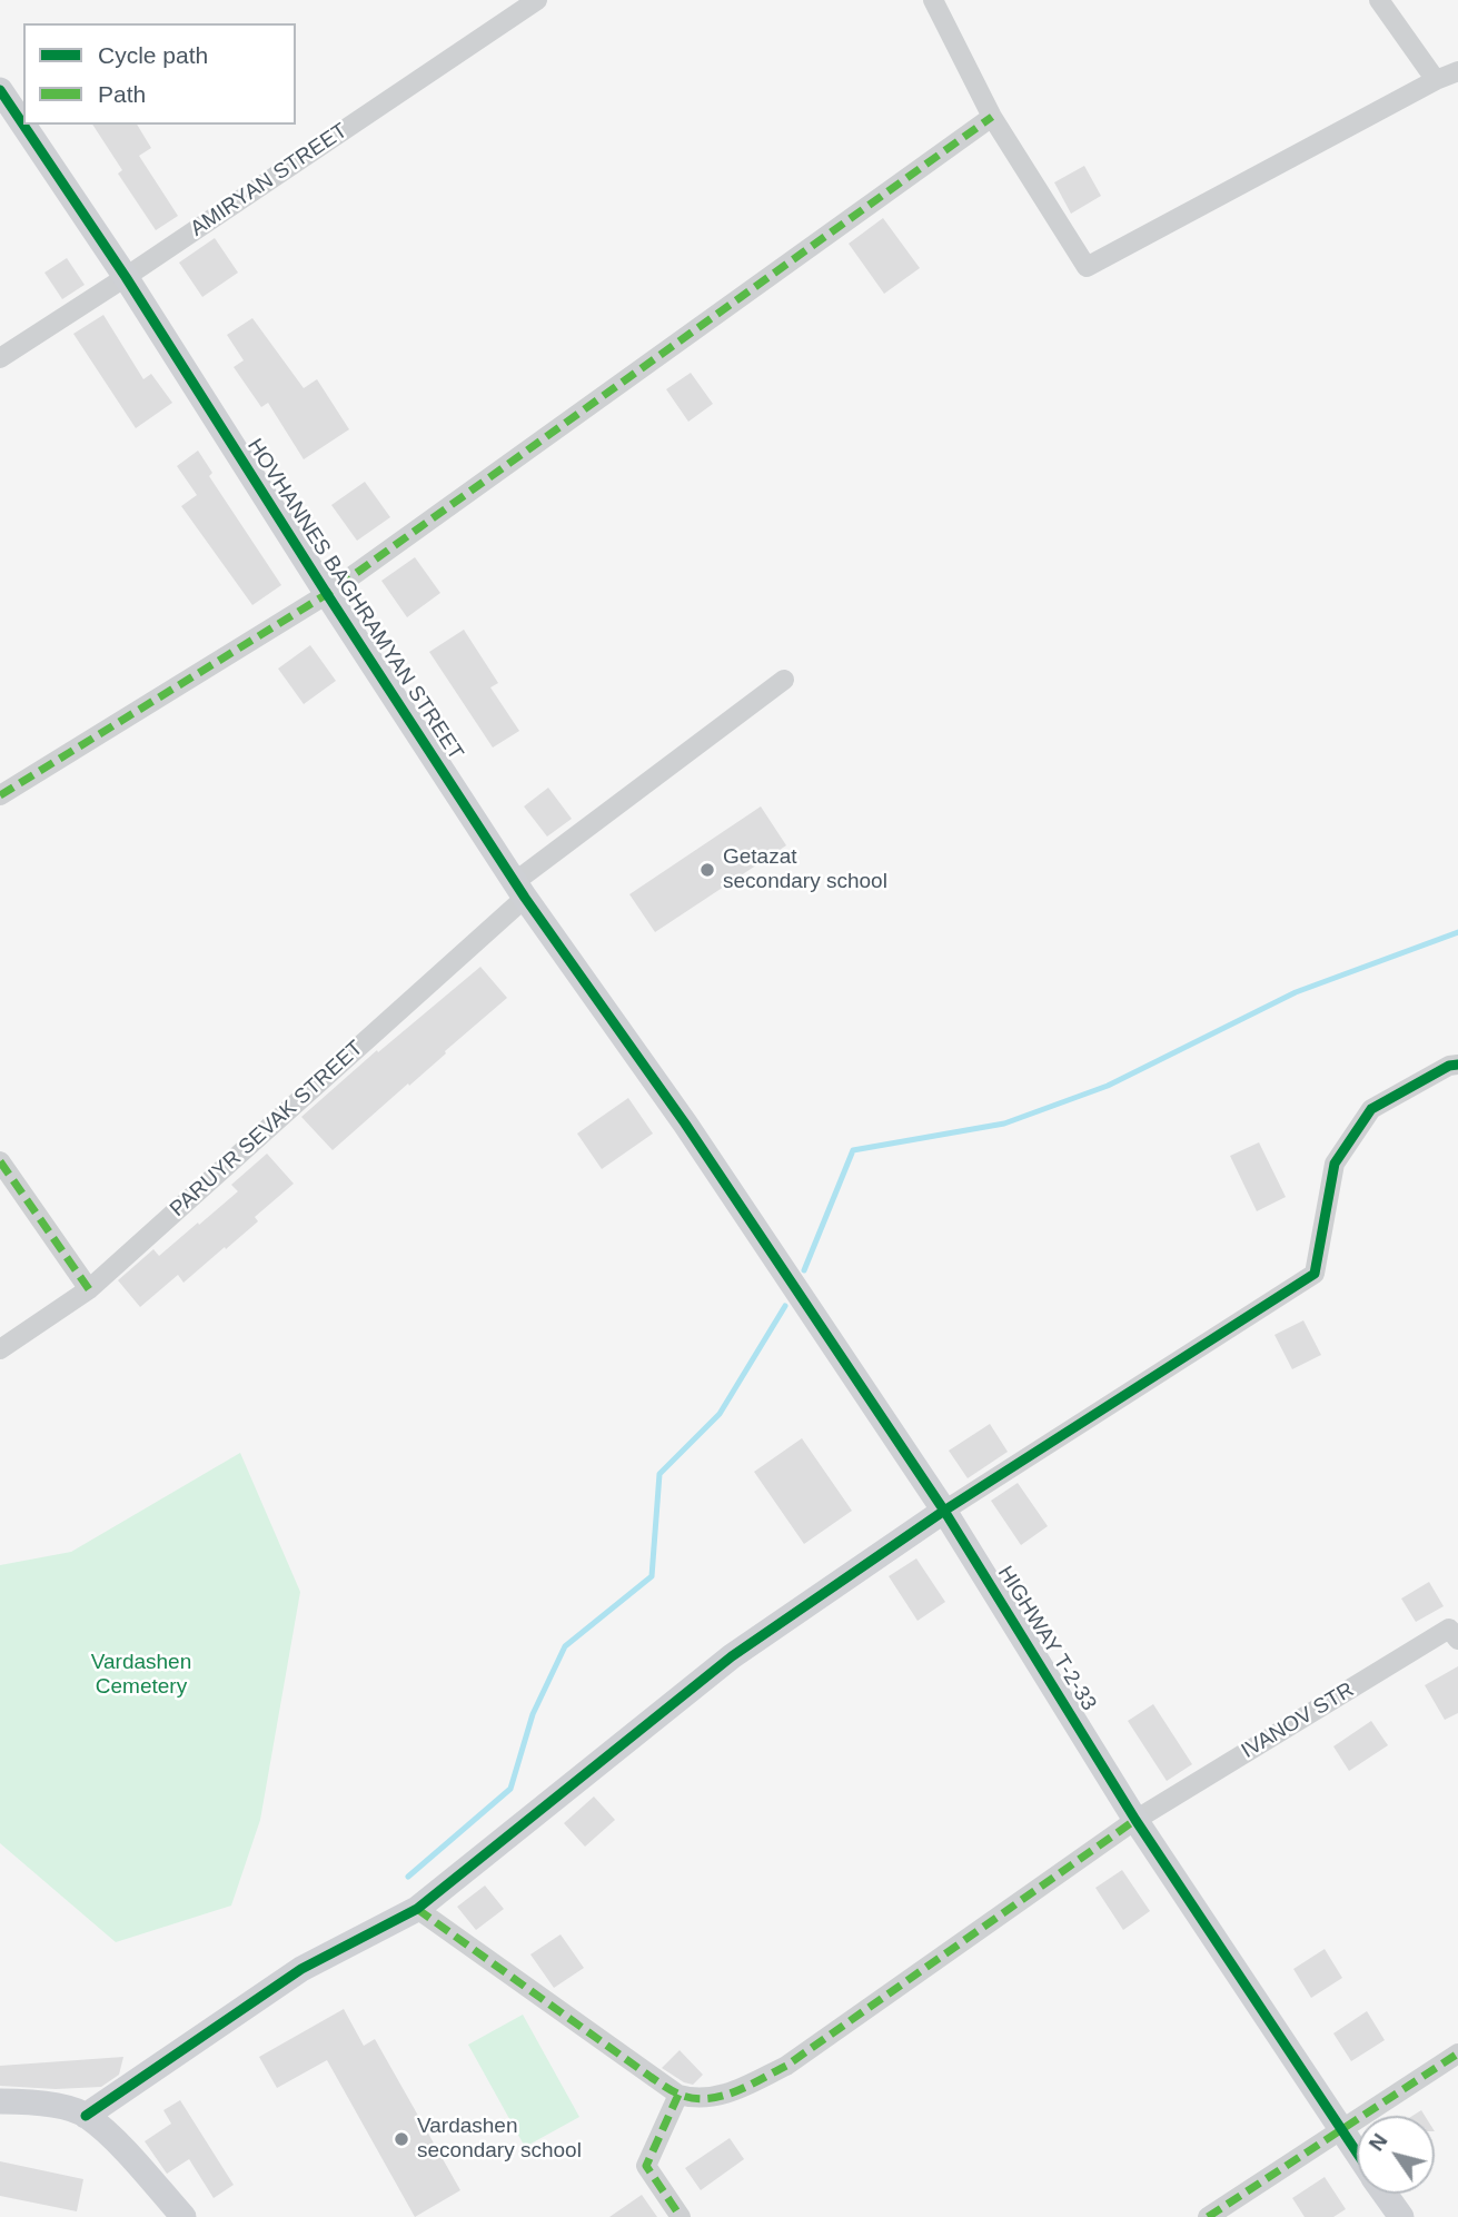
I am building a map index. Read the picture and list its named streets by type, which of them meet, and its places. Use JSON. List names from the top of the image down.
{
  "streets": {
    "street": [
      "AMIRYAN STREET",
      "HOVHANNES BAGHRAMYAN STREET",
      "PARUYR SEVAK STREET",
      "HIGHWAY T-2-33",
      "IVANOV STR"
    ]
  },
  "crossings": [
    ["AMIRYAN STREET", "HOVHANNES BAGHRAMYAN STREET"],
    ["HOVHANNES BAGHRAMYAN STREET", "PARUYR SEVAK STREET"],
    ["HOVHANNES BAGHRAMYAN STREET", "HIGHWAY T-2-33"],
    ["HIGHWAY T-2-33", "IVANOV STR"]
  ],
  "parks": ["Vardashen Cemetery"],
  "places": ["Getazat secondary school", "Vardashen secondary school"],
  "legend": ["Cycle path", "Path"],
  "north": "top left"
}
